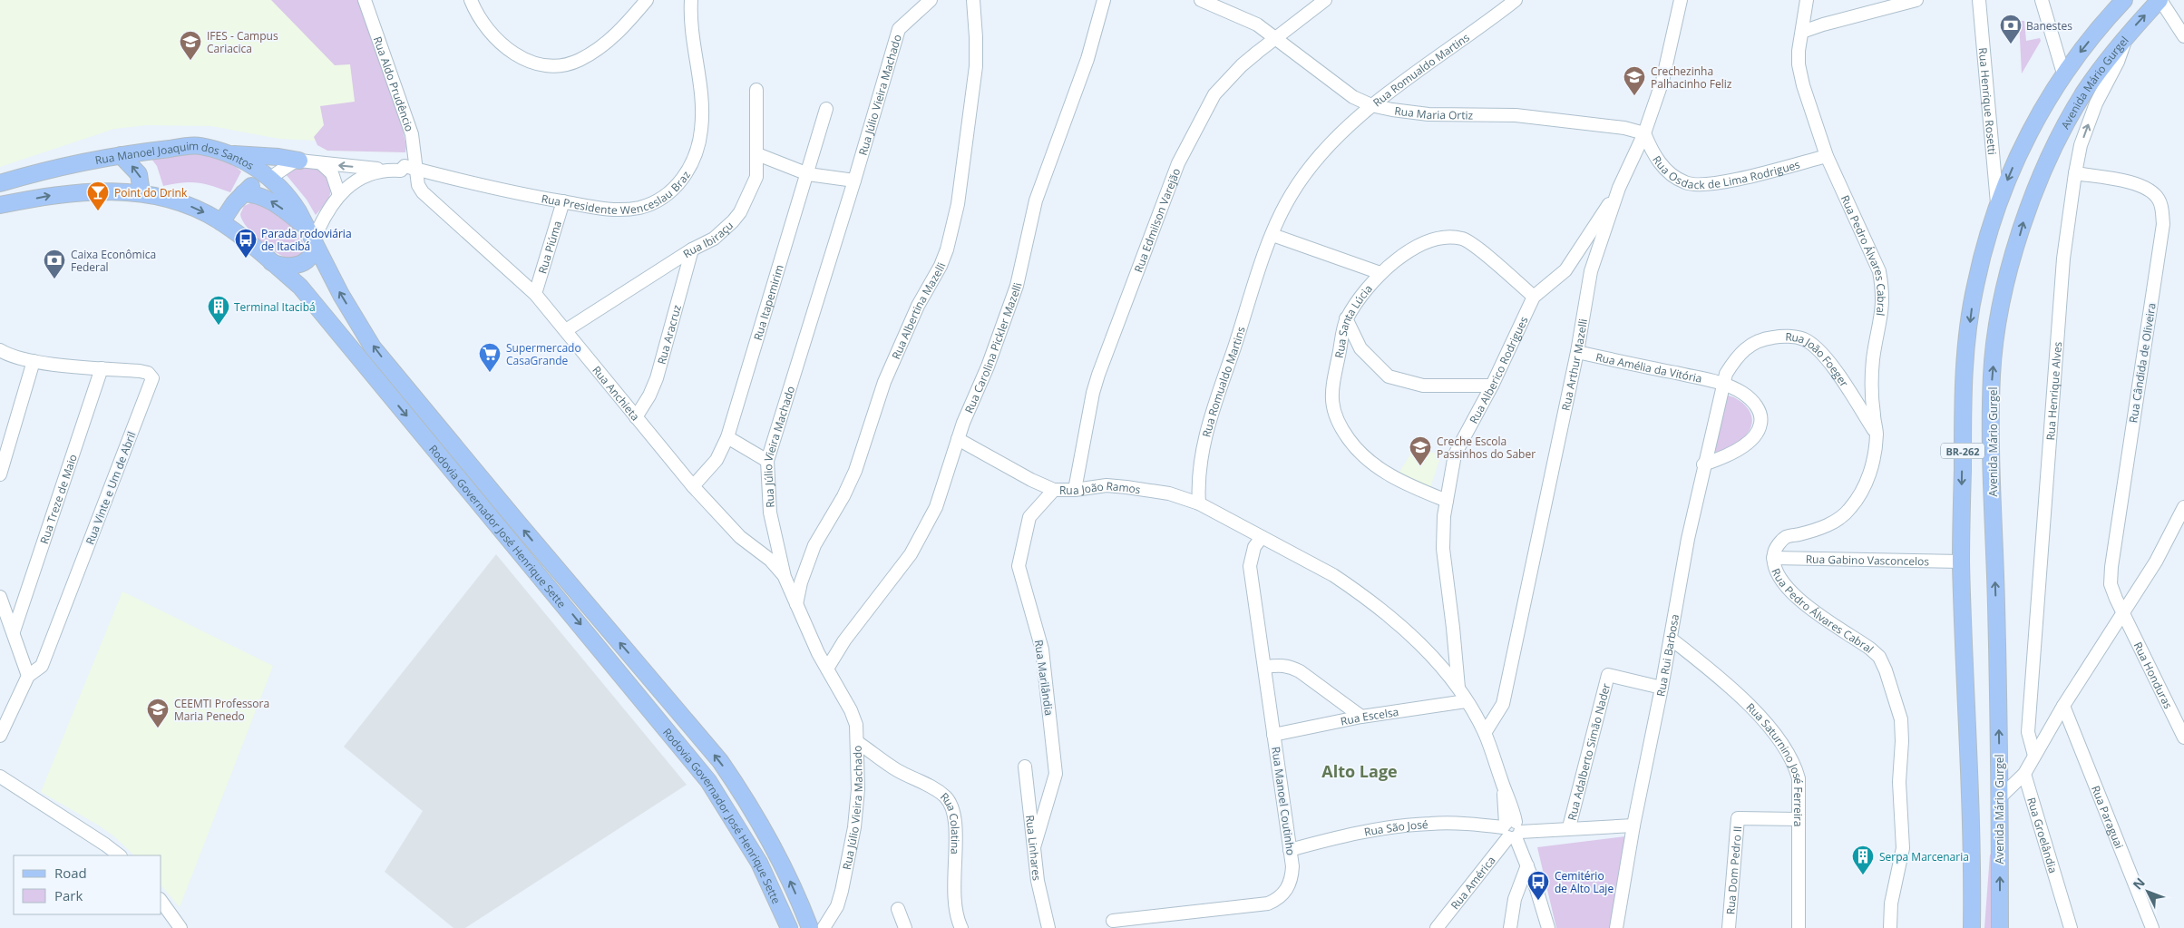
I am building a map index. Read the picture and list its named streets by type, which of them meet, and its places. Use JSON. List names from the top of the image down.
{
  "streets": {
    "main road": [
      "Avenida Mário Gurgel",
      "Rua Manoel Joaquim dos Santos",
      "BR-262",
      "Rodovia Governador José Henrique Sette"
    ],
    "street": [
      "Rua Romualdo Martins",
      "Rua Aldo Prudêncio",
      "Rua Júlio Vieira Machado",
      "Rua Henrique Rosetti",
      "Rua Maria Ortiz",
      "Rua Osdack de Lima Rodrigues",
      "Rua Presidente Wenceslau Braz",
      "Rua Edmilson Varejão",
      "Rua Ibiraçu",
      "Rua Piúma",
      "Rua Pedro Álvares Cabral",
      "Rua Itapemirim",
      "Rua Albertina Mazelli",
      "Rua Santa Lúcia",
      "Rua Aracruz",
      "Rua Carolina Pickler Mazelli",
      "Rua João Foeger",
      "Rua Cândida de Oliveira",
      "Rua Arthur Mazelli",
      "Rua Amélia da Vitória",
      "Rua Alberico Rodrigues",
      "Rua Henrique Alves",
      "Rua Anchieta",
      "Rua Vinte e Um de Abril",
      "Rua João Ramos",
      "Rua Treze de Maio",
      "Rua Gabino Vasconcelos",
      "Rua Rui Barbosa",
      "Rua Honduras",
      "Rua Marilândia",
      "Rua Escelsa",
      "Rua Adalberto Simão Nader",
      "Rua Saturnino José Ferreira",
      "Rua Manoel Coutinho",
      "Rua Paraguai",
      "Rua Colatina",
      "Rua São José",
      "Rua Groelândia",
      "Rua Linhares",
      "Rua Dom Pedro II",
      "Rua América"
    ]
  },
  "crossings": [
    ["Rua Romualdo Martins", "Rua Maria Ortiz"],
    ["Rua Romualdo Martins", "Rua João Ramos"],
    ["Avenida Mário Gurgel", "Rua Henrique Alves"],
    ["Rua Aldo Prudêncio", "Rua Presidente Wenceslau Braz"],
    ["Rua Aldo Prudêncio", "Rua Anchieta"],
    ["Rua Júlio Vieira Machado", "Rua Albertina Mazelli"],
    ["Rua Júlio Vieira Machado", "Rua Carolina Pickler Mazelli"],
    ["Rua Júlio Vieira Machado", "Rua Anchieta"],
    ["Rua Júlio Vieira Machado", "Rua Colatina"],
    ["Rua Henrique Rosetti", "BR-262"],
    ["Rua Maria Ortiz", "Rua Osdack de Lima Rodrigues"],
    ["Rua Maria Ortiz", "Rua Edmilson Varejão"],
    ["Rua Maria Ortiz", "Rua Arthur Mazelli"],
    ["Rua Osdack de Lima Rodrigues", "Rua Pedro Álvares Cabral"],
    ["Rua Osdack de Lima Rodrigues", "Rua Arthur Mazelli"],
    ["Rua Manoel Joaquim dos Santos", "Rua Presidente Wenceslau Braz"],
    ["Rua Manoel Joaquim dos Santos", "Rodovia Governador José Henrique Sette"],
    ["Rua Presidente Wenceslau Braz", "Rua Piúma"],
    ["Rua Presidente Wenceslau Braz", "Rua Anchieta"],
    ["Rua Presidente Wenceslau Braz", "Rodovia Governador José Henrique Sette"],
    ["Rua Edmilson Varejão", "Rua João Ramos"],
    ["Rua Ibiraçu", "Rua Aracruz"],
    ["Rua Ibiraçu", "Rua Anchieta"],
    ["Rua Piúma", "Rua Anchieta"],
    ["Rua Pedro Álvares Cabral", "Rua João Foeger"],
    ["Rua Pedro Álvares Cabral", "Rua Gabino Vasconcelos"],
    ["Rua Itapemirim", "Rua Anchieta"],
    ["Rua Santa Lúcia", "Rua Alberico Rodrigues"],
    ["Rua Aracruz", "Rua Anchieta"],
    ["Rua Carolina Pickler Mazelli", "Rua João Ramos"],
    ["Rua João Foeger", "Rua Amélia da Vitória"],
    ["Rua João Foeger", "Rua Rui Barbosa"],
    ["Rua Cândida de Oliveira", "Rua Henrique Alves"],
    ["Rua Cândida de Oliveira", "Rua Honduras"],
    ["Rua Arthur Mazelli", "Rua Amélia da Vitória"],
    ["Rua Arthur Mazelli", "Rua Alberico Rodrigues"],
    ["Rua Amélia da Vitória", "Rua Rui Barbosa"],
    ["BR-262", "Rua Gabino Vasconcelos"],
    ["Rua Vinte e Um de Abril", "Rua Treze de Maio"],
    ["Rua João Ramos", "Rua Marilândia"],
    ["Rua Rui Barbosa", "Rua Adalberto Simão Nader"],
    ["Rua Rui Barbosa", "Rua Saturnino José Ferreira"],
    ["Rua Rui Barbosa", "Rua São José"],
    ["Rua Marilândia", "Rua Linhares"],
    ["Rua Escelsa", "Rua Manoel Coutinho"],
    ["Rua Adalberto Simão Nader", "Rua São José"],
    ["Rua Saturnino José Ferreira", "Rua Dom Pedro II"],
    ["Rua Manoel Coutinho", "Rua São José"],
    ["Rua São José", "Rua América"]
  ],
  "districts": ["Alto Lage"],
  "places": {
    "bank": ["Banestes", "Caixa Econômica Federal"],
    "school or university": [
      "IFES - Campus Cariacica",
      "Crechezinha Palhacinho Feliz",
      "Creche Escola Passinhos do Saber",
      "CEEMTI Professora Maria Penedo"
    ],
    "bar": ["Point do Drink"],
    "bus stop": ["Parada rodoviária de Itacibá", "Cemitério de Alto Laje"],
    "building": ["Terminal Itacibá", "Serpa Marcenaria"],
    "supermarket": ["Supermercado CasaGrande"]
  },
  "legend": ["Road", "Park"],
  "north": "top left"
}
